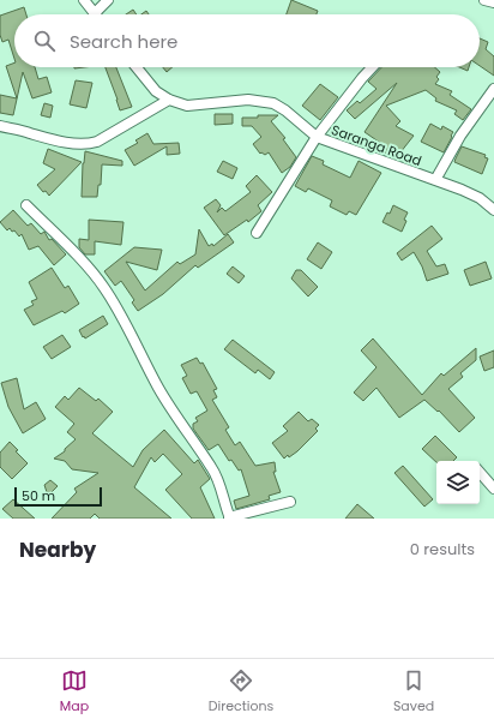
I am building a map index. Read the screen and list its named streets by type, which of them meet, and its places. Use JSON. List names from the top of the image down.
{
  "streets": {
    "street": ["Saranga Road"]
  },
  "scale_bar": "50 m",
  "page": {
    "search": "Search here",
    "scale": "50 m",
    "heading": ["Nearby", "0 results"],
    "nav": ["Map", "Directions", "Saved"]
  }
}
